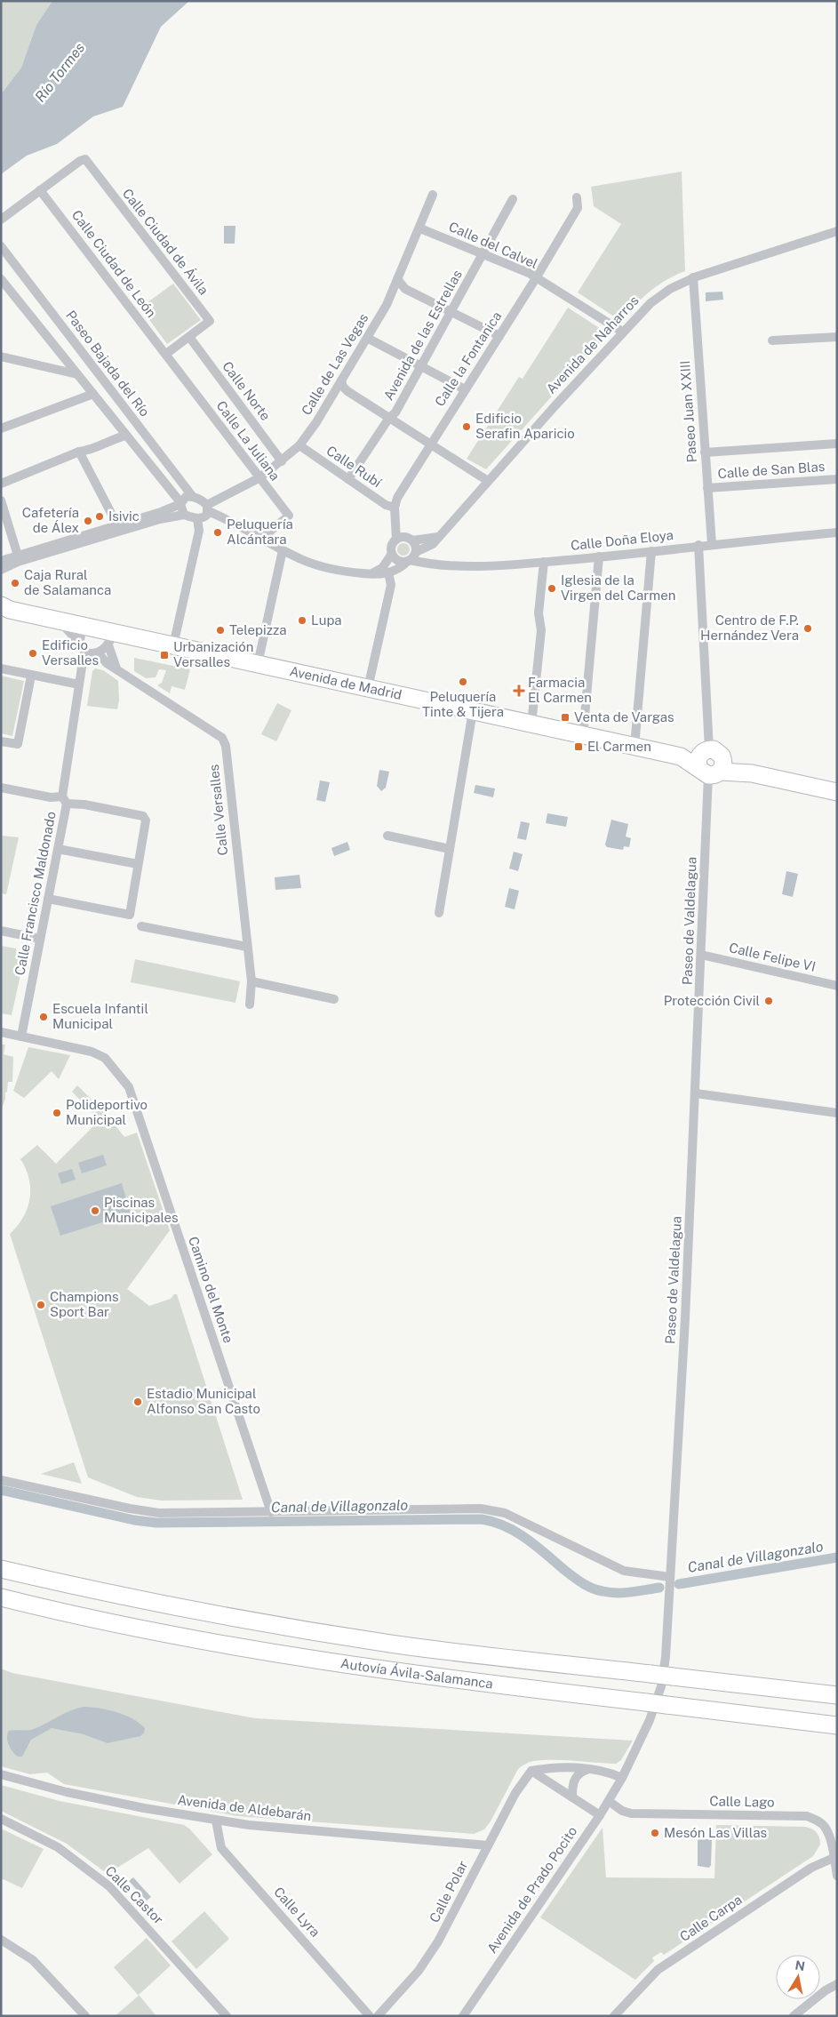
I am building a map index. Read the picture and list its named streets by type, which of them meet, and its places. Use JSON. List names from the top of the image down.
{
  "streets": {
    "highway": ["Avenida de Madrid", "Autovía Ávila-Salamanca"],
    "street": [
      "Calle Ciudad de Ávila",
      "Calle del Calvel",
      "Calle Ciudad de León",
      "Avenida de las Estrellas",
      "Avenida de Naharros",
      "Calle la Fontanica",
      "Paseo Bajada del Río",
      "Calle de Las Vegas",
      "Calle Norte",
      "Paseo Juan XXIII",
      "Calle La Juliana",
      "Calle Rubí",
      "Calle de San Blas",
      "Calle Doña Eloya",
      "Calle Versalles",
      "Calle Francisco Maldonado",
      "Paseo de Valdelagua",
      "Calle Felipe VI",
      "Camino del Monte",
      "Calle Lago",
      "Avenida de Aldebarán",
      "Avenida de Prado Pocito",
      "Calle Polar",
      "Calle Castor",
      "Calle Lyra",
      "Calle Carpa"
    ]
  },
  "crossings": [
    ["Calle Ciudad de Ávila", "Calle Ciudad de León"],
    ["Calle Ciudad de Ávila", "Calle Norte"],
    ["Calle del Calvel", "Avenida de las Estrellas"],
    ["Calle del Calvel", "Avenida de Naharros"],
    ["Calle del Calvel", "Calle la Fontanica"],
    ["Calle del Calvel", "Calle de Las Vegas"],
    ["Calle Ciudad de León", "Calle La Juliana"],
    ["Avenida de las Estrellas", "Calle Rubí"],
    ["Avenida de Naharros", "Calle la Fontanica"],
    ["Avenida de Naharros", "Paseo Juan XXIII"],
    ["Avenida de Naharros", "Calle Doña Eloya"],
    ["Calle la Fontanica", "Calle Rubí"],
    ["Calle la Fontanica", "Calle Doña Eloya"],
    ["Paseo Bajada del Río", "Calle de Las Vegas"],
    ["Calle de Las Vegas", "Calle Norte"],
    ["Calle de Las Vegas", "Calle La Juliana"],
    ["Calle de Las Vegas", "Calle Rubí"],
    ["Paseo Juan XXIII", "Calle de San Blas"],
    ["Paseo Juan XXIII", "Calle Doña Eloya"],
    ["Avenida de Madrid", "Calle Francisco Maldonado"],
    ["Avenida de Madrid", "Paseo de Valdelagua"],
    ["Calle Francisco Maldonado", "Camino del Monte"],
    ["Paseo de Valdelagua", "Calle Felipe VI"],
    ["Paseo de Valdelagua", "Avenida de Prado Pocito"],
    ["Calle Lago", "Avenida de Prado Pocito"],
    ["Calle Lago", "Calle Carpa"],
    ["Avenida de Aldebarán", "Calle Polar"],
    ["Avenida de Aldebarán", "Calle Lyra"]
  ],
  "water": ["Río Tormes", "Canal de Villagonzalo"],
  "places": {
    "other": [
      "Edificio Serafin Aparicio",
      "Isivic",
      "Cafetería de Álex",
      "Peluquería Alcántara",
      "Caja Rural de Salamanca",
      "Iglesia de la Virgen del Carmen",
      "Lupa",
      "Centro de F.P. Hernández Vera",
      "Telepizza",
      "Edificio Versalles",
      "Peluquería Tinte & Tijera",
      "Protección Civil",
      "Escuela Infantil Municipal",
      "Polideportivo Municipal",
      "Piscinas Municipales",
      "Champions Sport Bar",
      "Estadio Municipal Alfonso San Casto",
      "Mesón Las Villas"
    ],
    "transit": ["Urbanización Versalles", "Venta de Vargas", "El Carmen"],
    "health": ["Farmacia El Carmen"]
  },
  "north": "top"
}
